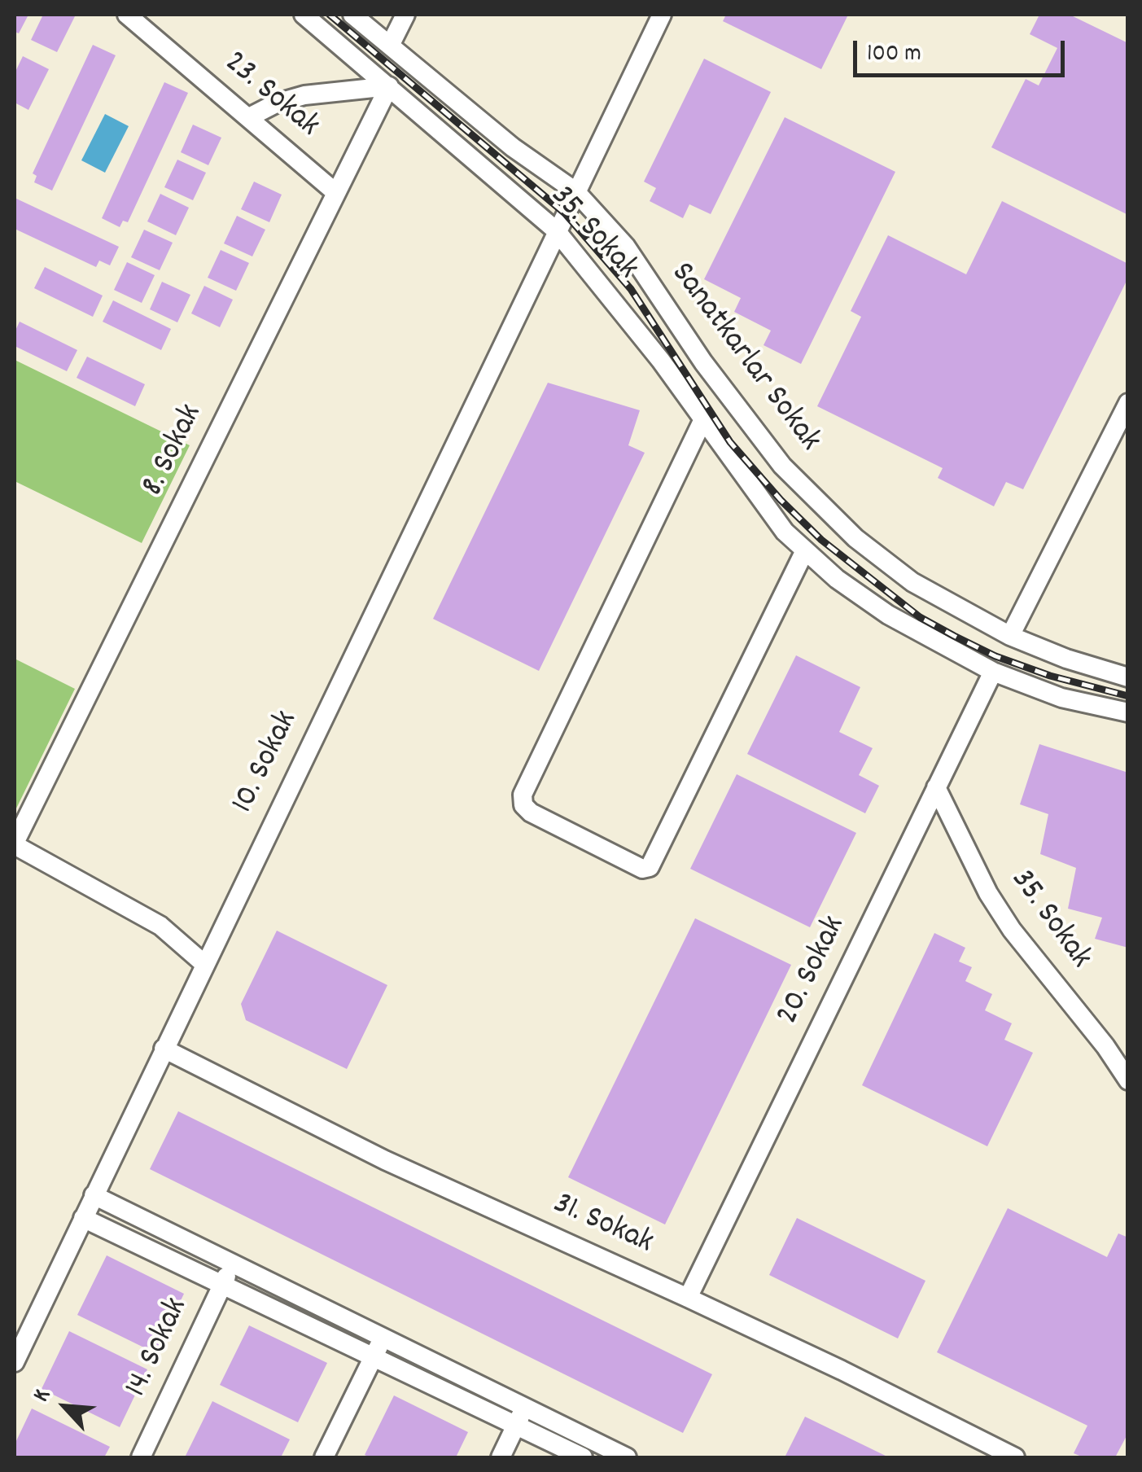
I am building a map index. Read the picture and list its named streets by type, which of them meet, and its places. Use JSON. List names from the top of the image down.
{
  "streets": {
    "street": [
      "23. Sokak",
      "35. Sokak",
      "Sanatkarlar Sokak",
      "8. Sokak",
      "10. Sokak",
      "20. Sokak",
      "31. Sokak",
      "14. Sokak"
    ]
  },
  "crossings": [
    ["23. Sokak", "8. Sokak"],
    ["35. Sokak", "8. Sokak"],
    ["35. Sokak", "10. Sokak"],
    ["35. Sokak", "20. Sokak"],
    ["Sanatkarlar Sokak", "10. Sokak"],
    ["10. Sokak", "31. Sokak"],
    ["20. Sokak", "31. Sokak"]
  ],
  "scale_bar": "100 m",
  "north": "top left"
}
